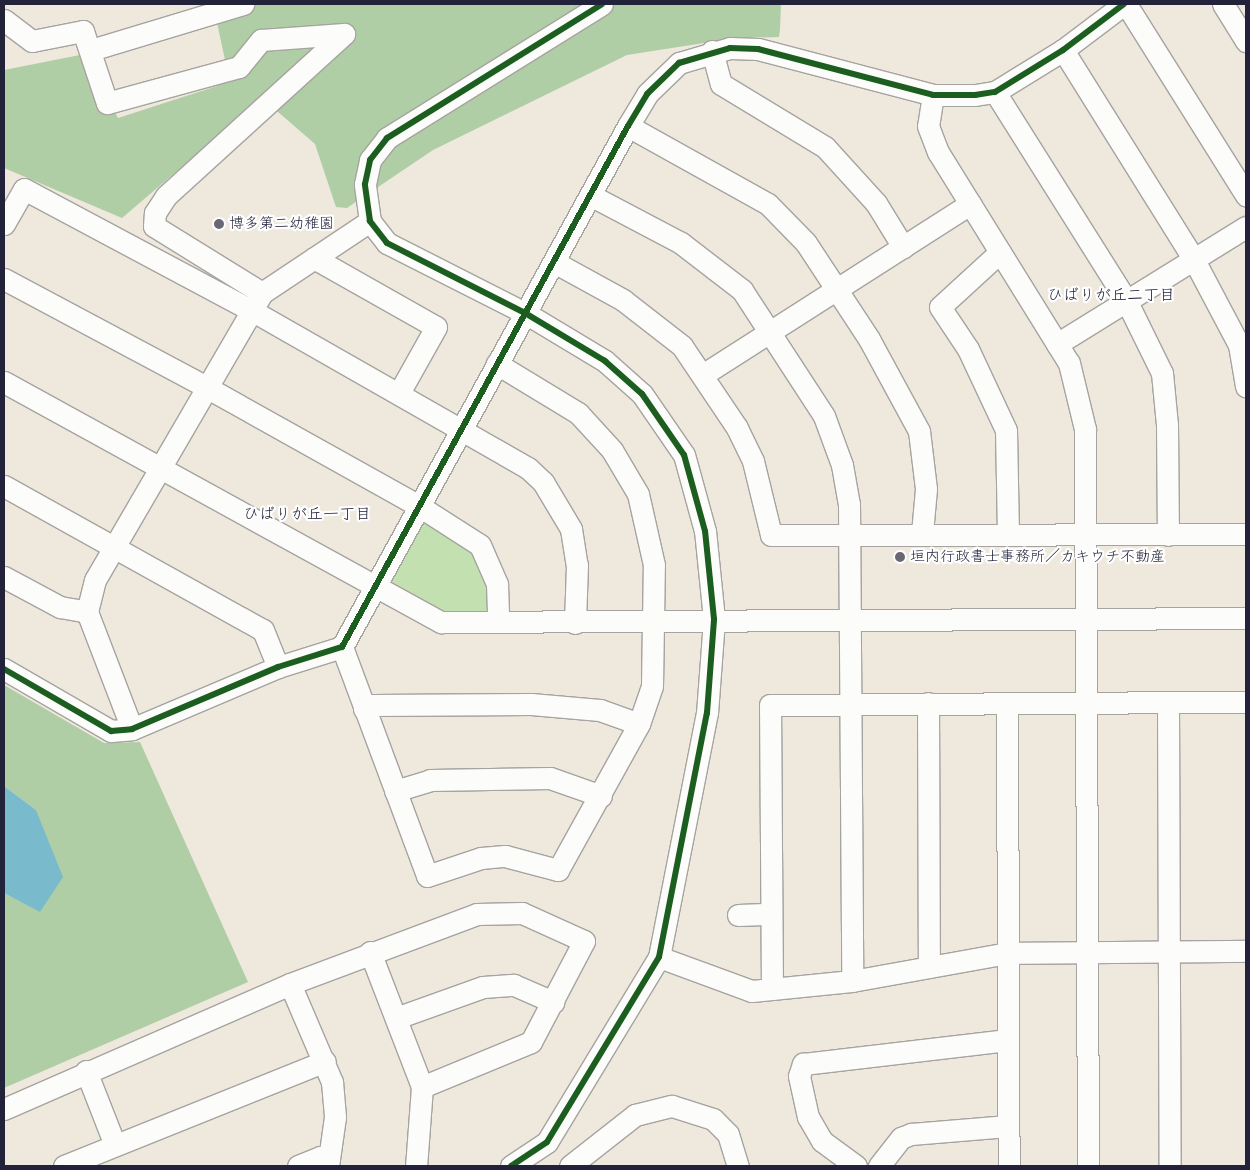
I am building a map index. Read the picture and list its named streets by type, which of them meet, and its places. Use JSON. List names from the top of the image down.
{
  "districts": ["ひばりが丘二丁目", "ひばりが丘一丁目"],
  "places": ["博多第二幼稚園", "垣内行政書士事務所／カキウチ不動産"]
}
